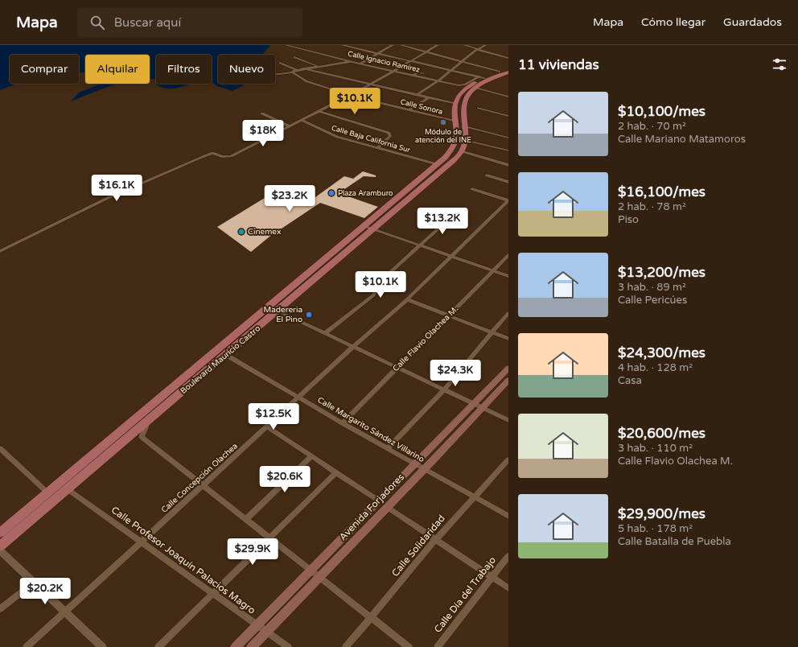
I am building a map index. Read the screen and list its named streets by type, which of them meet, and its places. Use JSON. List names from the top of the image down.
{
  "streets": {
    "main road": ["Boulevard Mauricio Castro", "Avenida Forjadores"],
    "street": [
      "Calle Ignacio Ramírez",
      "Calle Sonora",
      "Calle Baja California Sur",
      "Calle Flavio Olachea M.",
      "Calle Margarito Sández Villarino",
      "Calle Concepción Olachea",
      "Calle Solidaridad",
      "Calle Profesor Joaquín Palacios Magro",
      "Calle Día del Trabajo"
    ]
  },
  "crossings": [
    ["Calle Ignacio Ramírez", "Boulevard Mauricio Castro"],
    ["Calle Sonora", "Boulevard Mauricio Castro"],
    ["Calle Baja California Sur", "Boulevard Mauricio Castro"],
    ["Calle Flavio Olachea M.", "Calle Margarito Sández Villarino"],
    ["Boulevard Mauricio Castro", "Calle Margarito Sández Villarino"],
    ["Boulevard Mauricio Castro", "Calle Profesor Joaquín Palacios Magro"],
    ["Calle Margarito Sández Villarino", "Calle Concepción Olachea"],
    ["Calle Margarito Sández Villarino", "Avenida Forjadores"],
    ["Calle Margarito Sández Villarino", "Calle Solidaridad"],
    ["Calle Concepción Olachea", "Calle Profesor Joaquín Palacios Magro"],
    ["Avenida Forjadores", "Calle Profesor Joaquín Palacios Magro"]
  ],
  "places": [
    "Módulo de atención del INE",
    "Plaza Aramburo",
    "Cinemex",
    "Madereria El Pino"
  ],
  "page": {
    "header": "Mapa",
    "search": "Buscar aquí",
    "nav": ["Mapa", "Cómo llegar", "Guardados"],
    "heading": "11 viviendas",
    "chip": [
      "Comprar",
      "Alquilar",
      "Filtros",
      "Nuevo"
    ],
    "list": [
      {
        "name": "$10,100/mes",
        "note": "2 hab. · 70 m² · Calle Mariano Matamoros"
      },
      {
        "name": "$16,100/mes",
        "note": "2 hab. · 78 m² · Piso"
      },
      {
        "name": "$13,200/mes",
        "note": "3 hab. · 89 m² · Calle Pericúes"
      },
      {
        "name": "$24,300/mes",
        "note": "4 hab. · 128 m² · Casa"
      },
      {
        "name": "$20,600/mes",
        "note": "3 hab. · 110 m² · Calle Flavio Olachea M."
      },
      {
        "name": "$29,900/mes",
        "note": "5 hab. · 178 m² · Calle Batalla de Puebla"
      }
    ],
    "price": [
      "$10.1K",
      "$18K",
      "$16.1K",
      "$23.2K",
      "$13.2K",
      "$10.1K",
      "$24.3K",
      "$12.5K",
      "$20.6K",
      "$29.9K",
      "$20.2K"
    ]
  }
}
